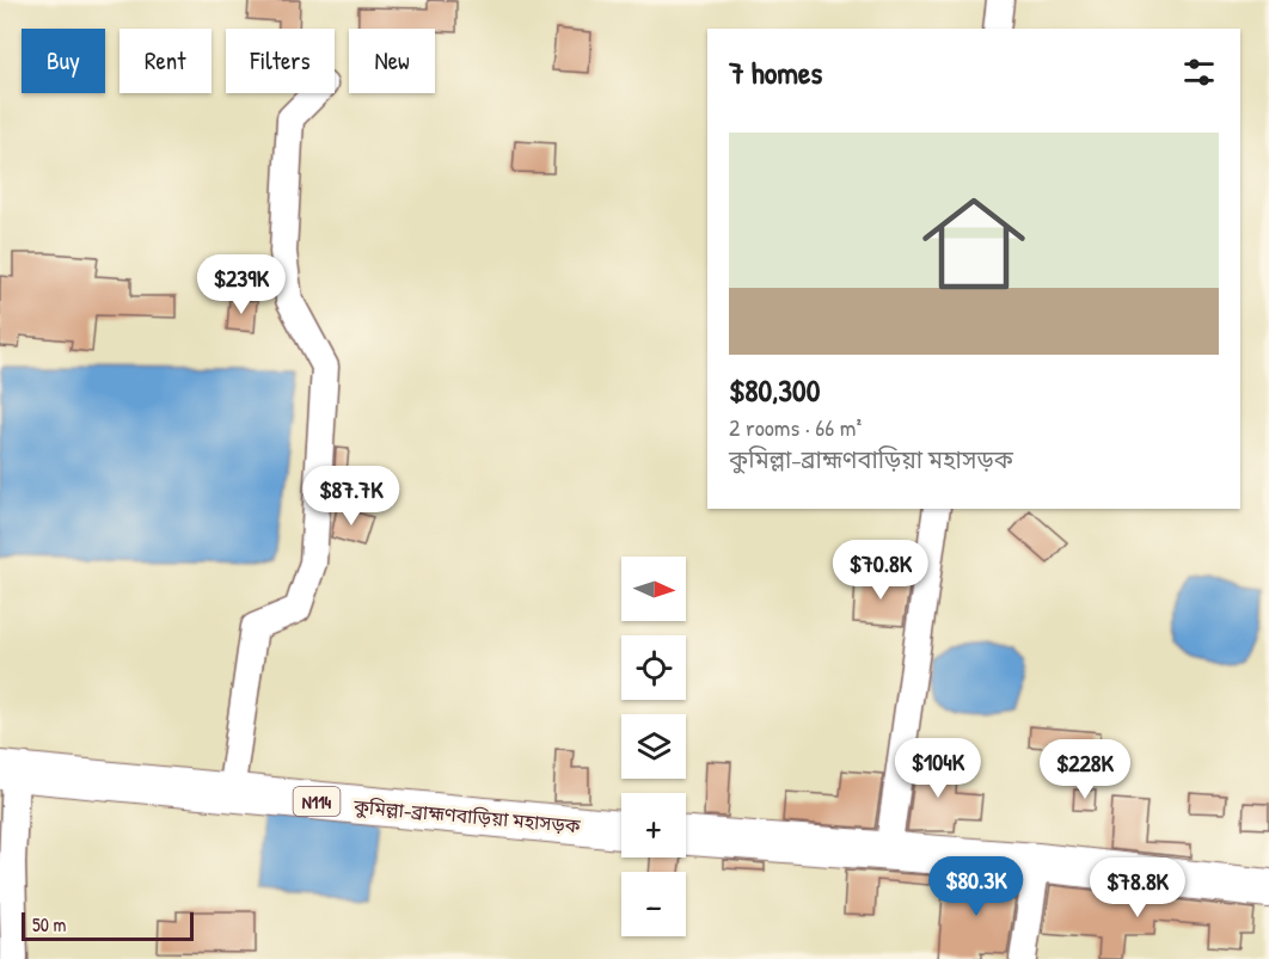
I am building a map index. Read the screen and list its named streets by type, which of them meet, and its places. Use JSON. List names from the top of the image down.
{
  "streets": {
    "highway": ["N114", "কুমিল্লা–ব্রাহ্মণবাড়িয়া মহাসড়ক"]
  },
  "scale_bar": "50 m",
  "north": "right",
  "page": {
    "chip": [
      "Buy",
      "Rent",
      "Filters",
      "New"
    ],
    "heading": "7 homes",
    "list": [
      {
        "name": "$80,300",
        "note": "2 rooms · 66 m² · কুমিল্লা–ব্রাহ্মণবাড়িয়া মহাসড়ক"
      }
    ],
    "price": [
      "$239K",
      "$87.7K",
      "$70.8K",
      "$104K",
      "$228K",
      "$80.3K",
      "$78.8K"
    ],
    "map_buttons": ["+", "−"],
    "scale": "50 m"
  }
}
